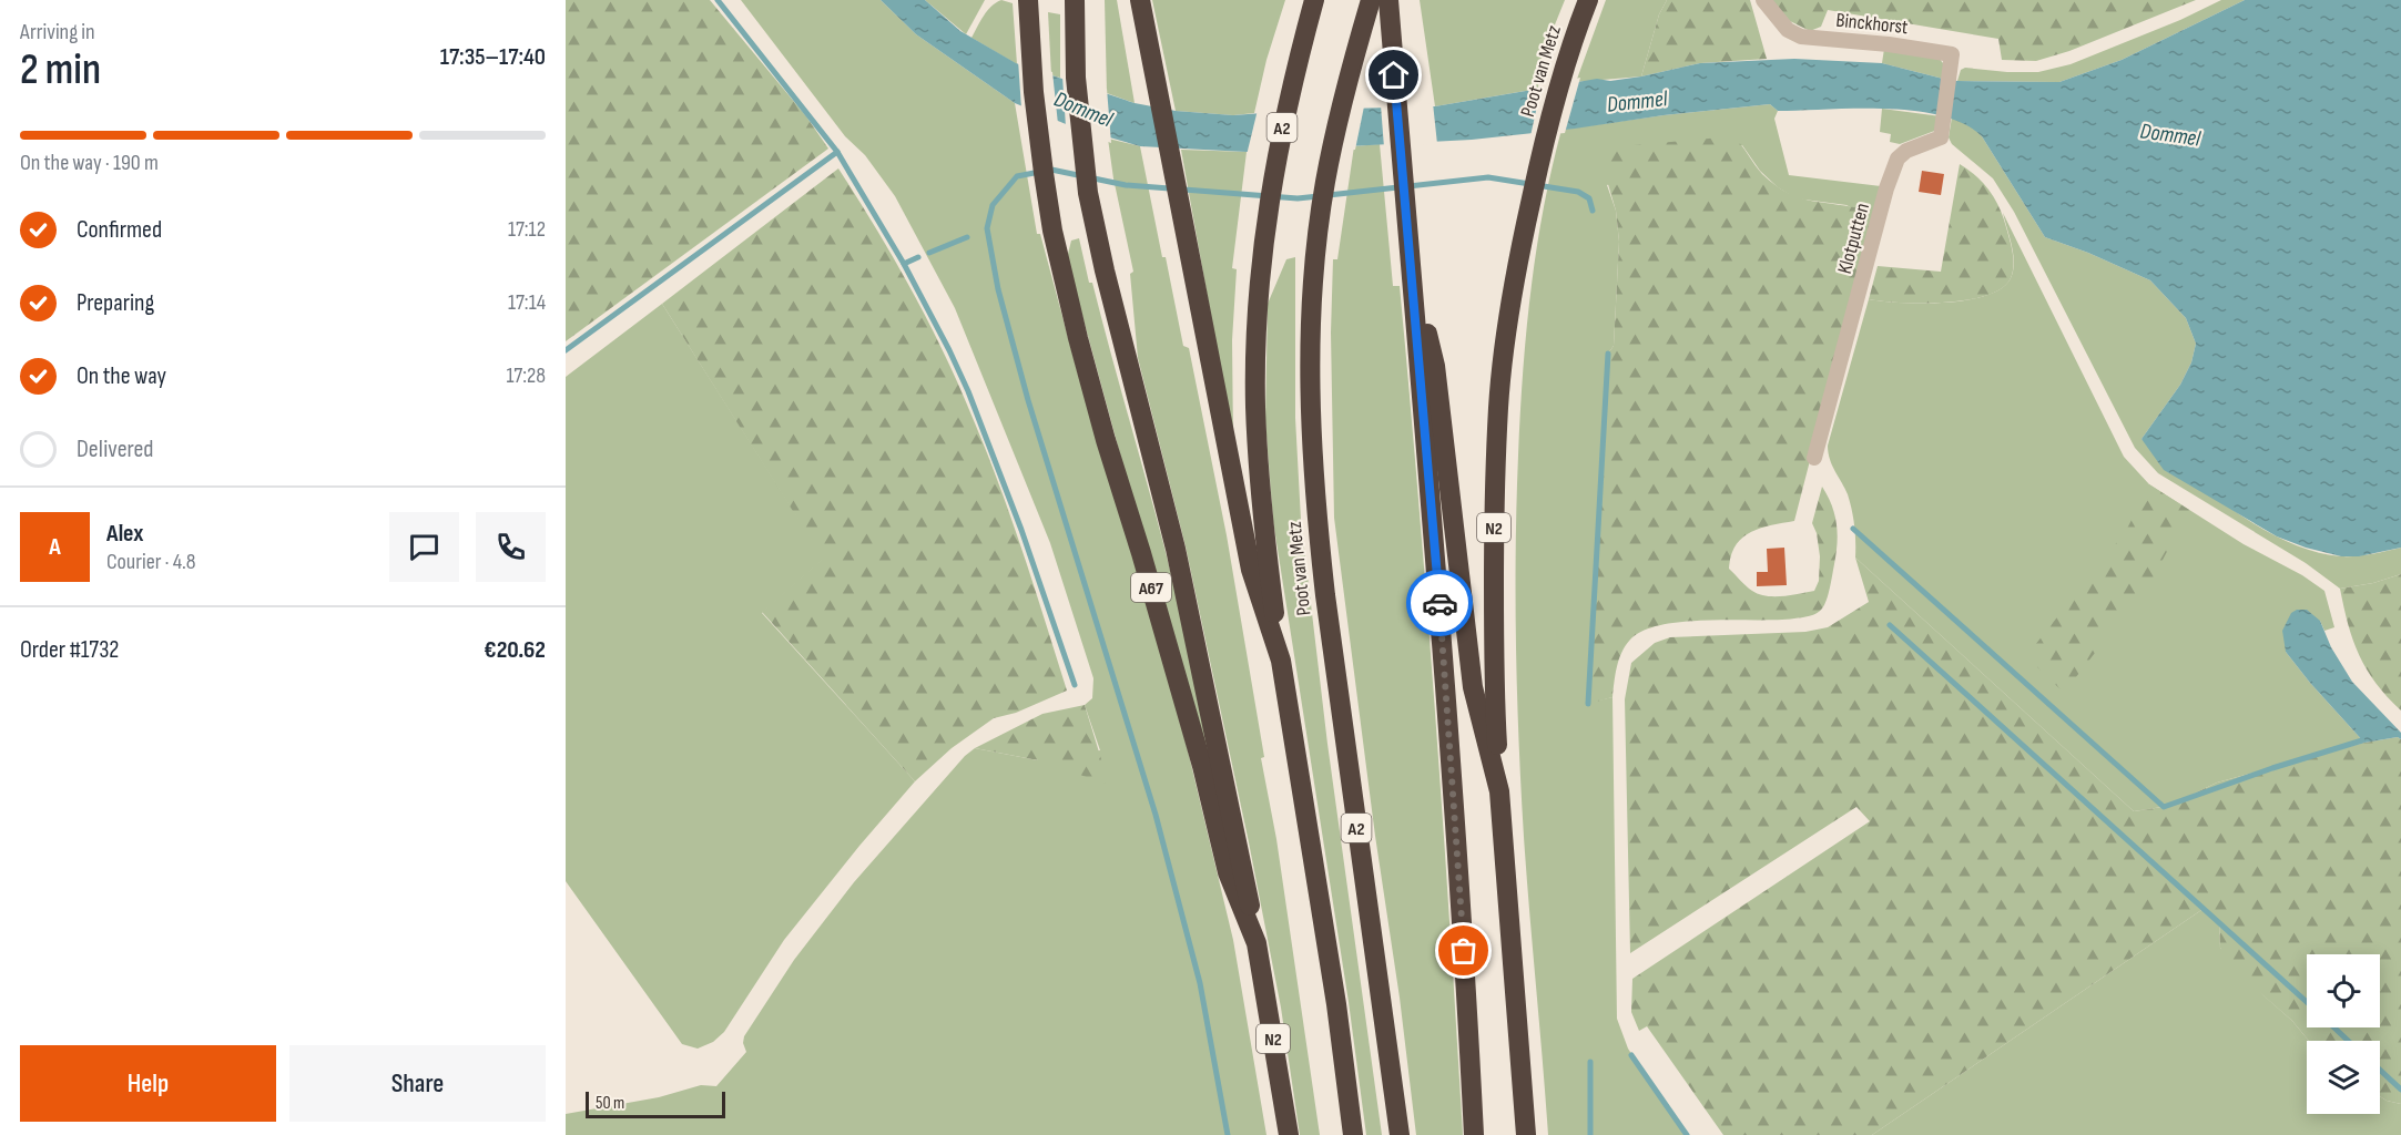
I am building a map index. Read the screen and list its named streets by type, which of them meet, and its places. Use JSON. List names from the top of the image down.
{
  "streets": {
    "highway": [
      "Poot van Metz",
      "A2",
      "N2",
      "A67"
    ],
    "street": ["Binckhorst", "Klotputten"]
  },
  "crossings": [
    ["Binckhorst", "Klotputten"],
    ["Poot van Metz", "A2"],
    ["Poot van Metz", "N2"],
    ["N2", "A67"]
  ],
  "water": ["Dommel"],
  "scale_bar": "50 m",
  "page": {
    "heading": ["2 min", "Arriving in", "17:35–17:40"],
    "panel": [
      "Alex",
      "Courier · 4.8",
      "Order #1732",
      "€20.62"
    ],
    "bar": "On the way · 190 m",
    "list": [
      ["Confirmed", "17:12"],
      ["Preparing", "17:14"],
      ["On the way", "17:28"],
      "Delivered"
    ],
    "round": "A",
    "buttons": ["Help", "Share"],
    "scale": "50 m"
  }
}
